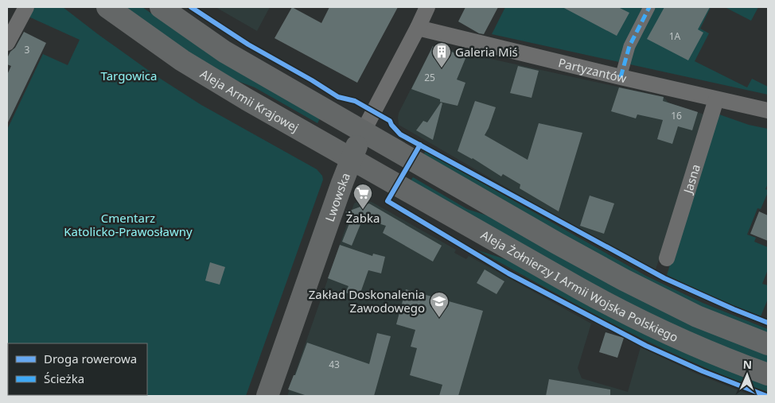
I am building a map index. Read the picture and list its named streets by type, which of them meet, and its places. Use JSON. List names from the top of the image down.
{
  "streets": {
    "main road": ["Aleja Armii Krajowej", "Lwowska", "Aleja Żołnierzy I Armii Wojska Polskiego"],
    "street": ["Partyzantów", "Jasna"]
  },
  "crossings": [
    ["Partyzantów", "Jasna"],
    ["Partyzantów", "Lwowska"],
    ["Aleja Armii Krajowej", "Lwowska"],
    ["Aleja Armii Krajowej", "Aleja Żołnierzy I Armii Wojska Polskiego"]
  ],
  "parks": ["Targowica", "Cmentarz Katolicko-Prawosławny"],
  "places": {
    "building": ["Galeria Miś"],
    "supermarket": ["Żabka"],
    "school or university": ["Zakład Doskonalenia Zawodowego"]
  },
  "house_numbers": [
    "1A",
    "3",
    "25",
    "16",
    "43"
  ],
  "legend": ["Droga rowerowa", "Ścieżka"],
  "north": "top"
}
